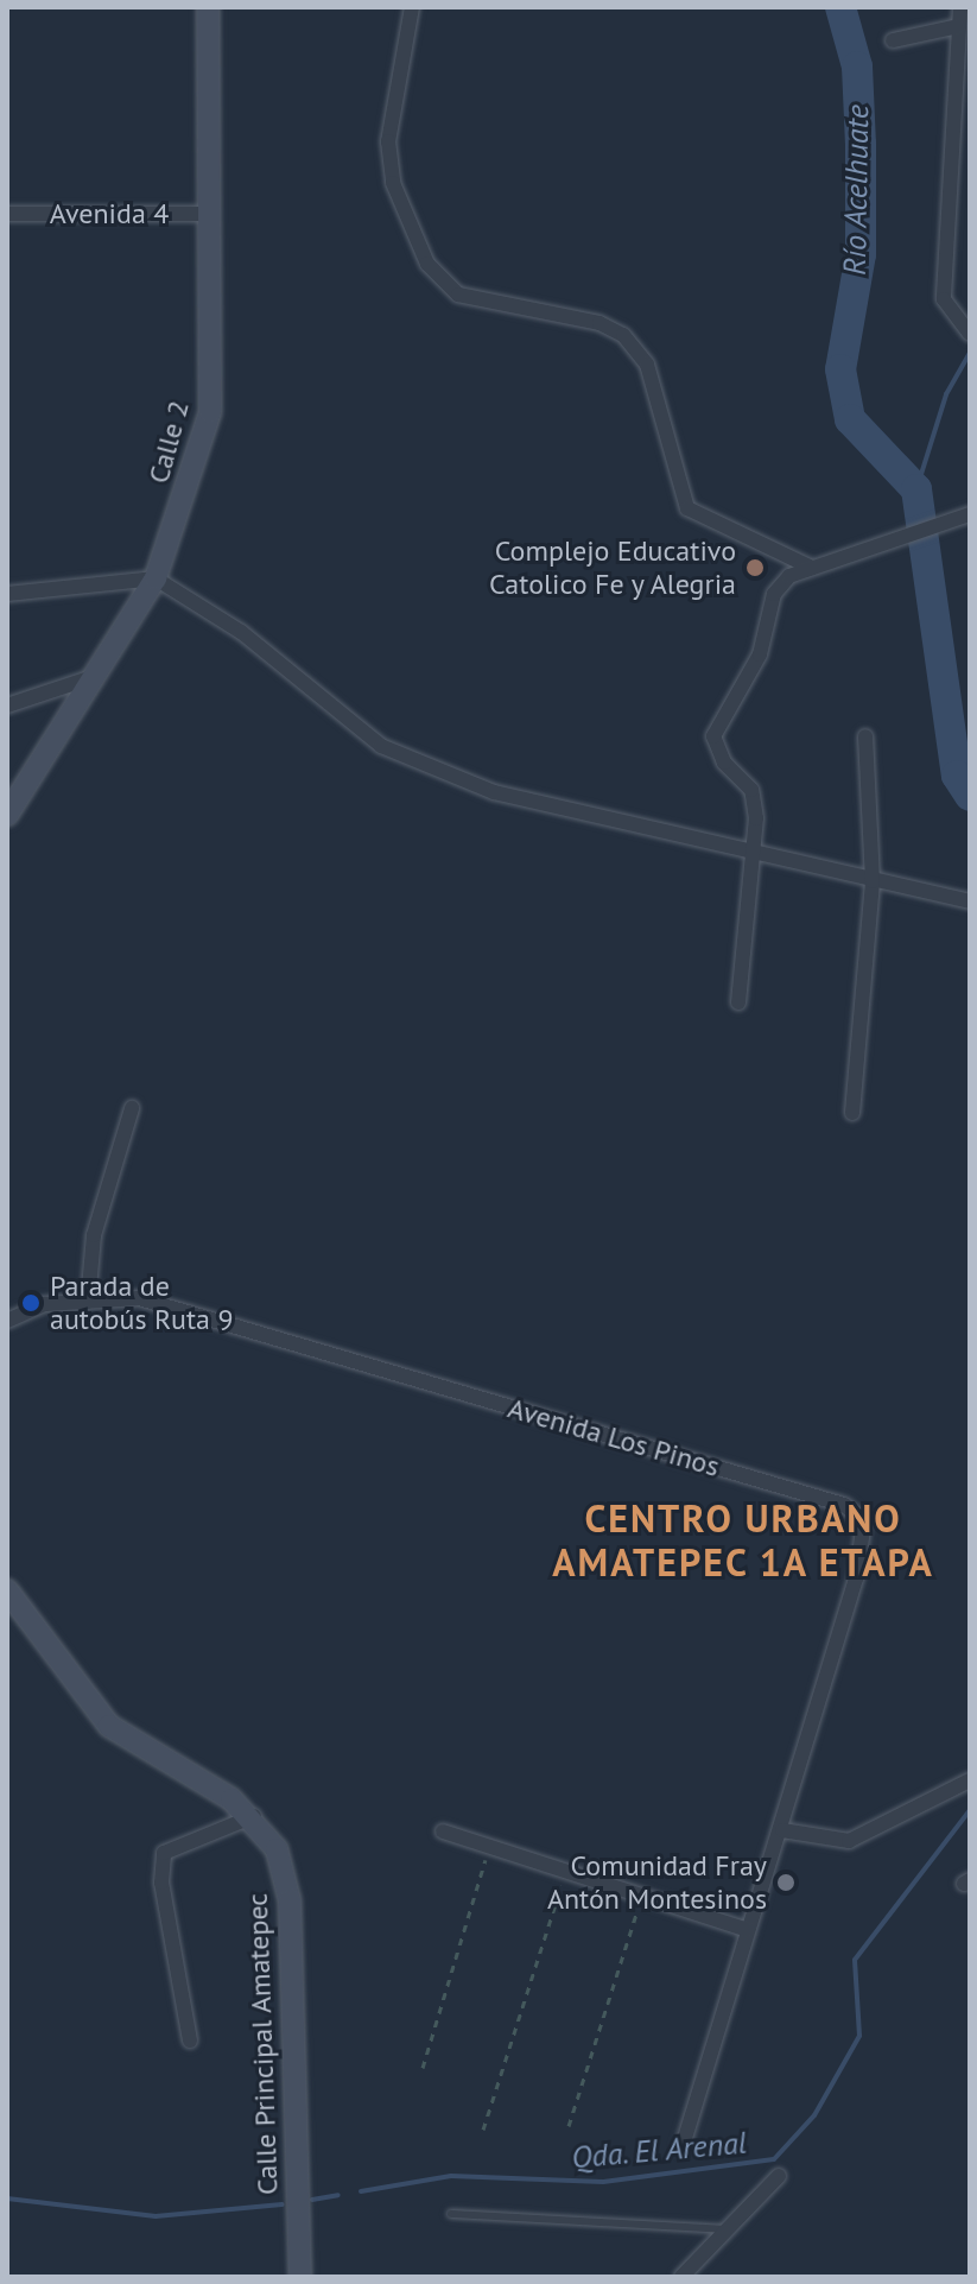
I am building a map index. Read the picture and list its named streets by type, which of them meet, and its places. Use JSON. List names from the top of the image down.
{
  "streets": {
    "street": [
      "Avenida 4",
      "Calle 2",
      "Avenida Los Pinos",
      "Calle Principal Amatepec"
    ]
  },
  "crossings": [
    ["Avenida 4", "Calle 2"]
  ],
  "districts": ["CENTRO URBANO AMATEPEC 1A ETAPA"],
  "water": ["Río Acelhuate", "Qda. El Arenal"],
  "places": ["Complejo Educativo Catolico Fe y Alegria", "Parada de autobús Ruta 9", "Comunidad Fray Antón Montesinos"]
}
